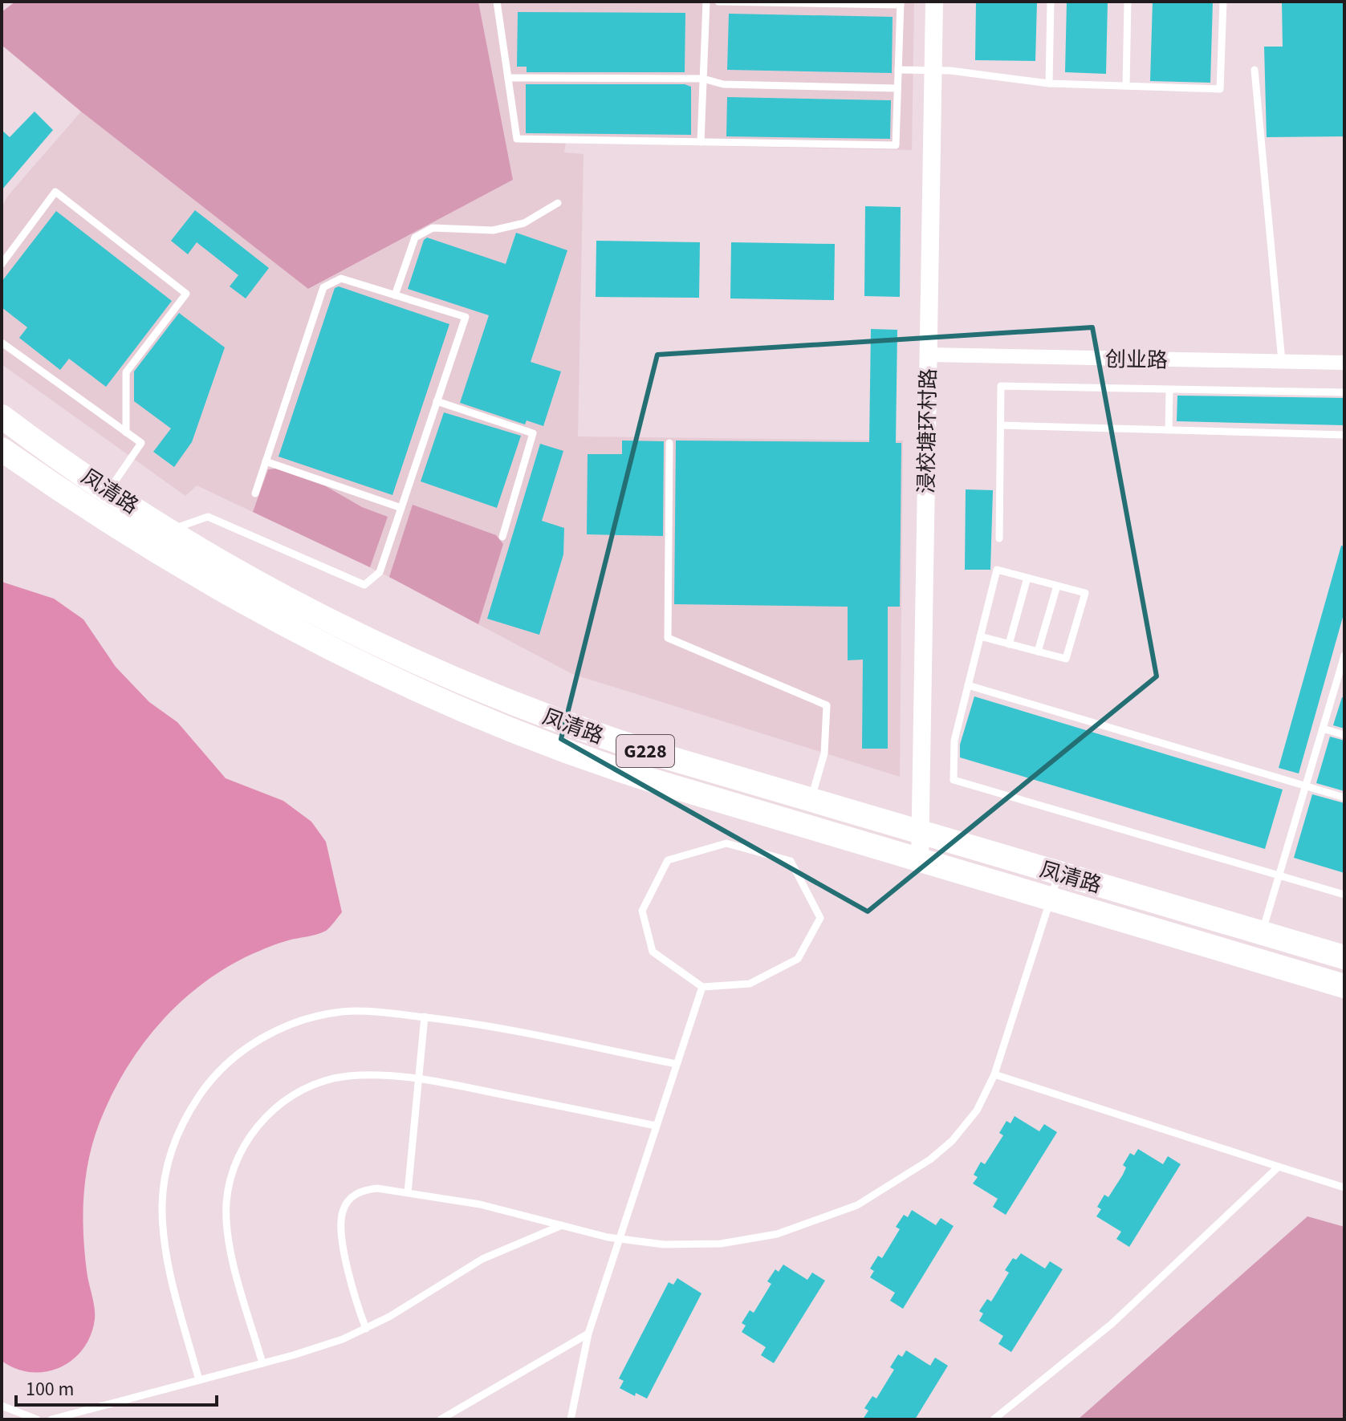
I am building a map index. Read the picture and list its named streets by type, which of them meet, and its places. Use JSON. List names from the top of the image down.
{
  "streets": {
    "highway": ["凤清路", "G228"],
    "street": ["创业路", "浸校塘环村路"]
  },
  "crossings": [
    ["创业路", "浸校塘环村路"],
    ["浸校塘环村路", "凤清路"]
  ],
  "scale_bar": "100 m"
}
